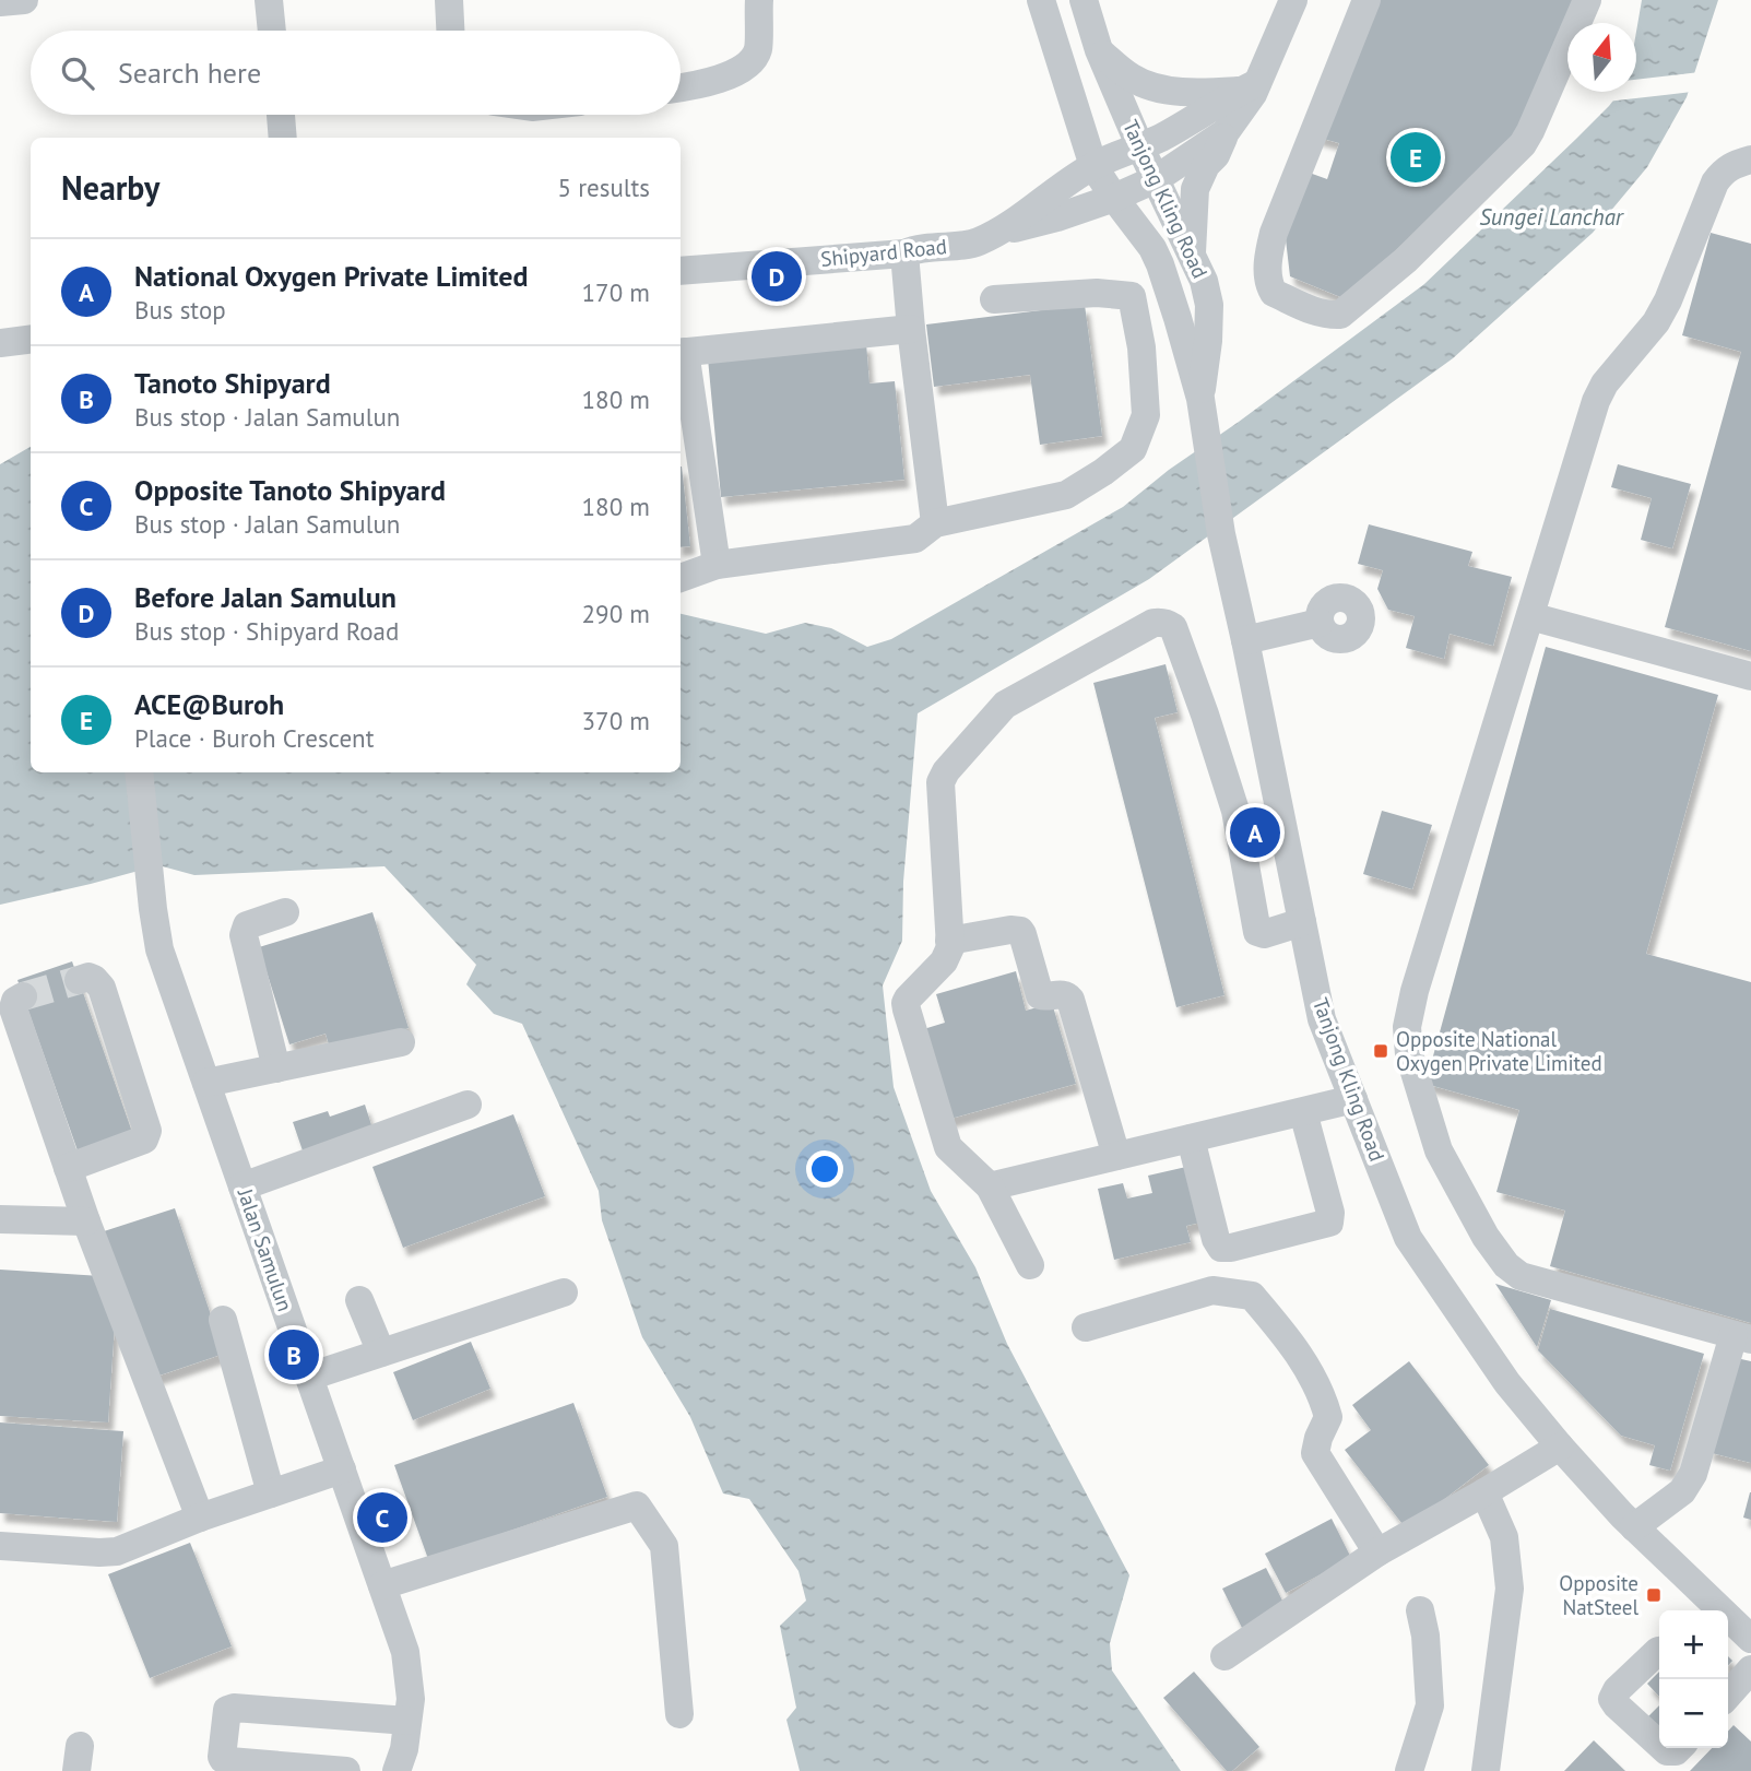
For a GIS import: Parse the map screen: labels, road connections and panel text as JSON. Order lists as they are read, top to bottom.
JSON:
{
  "streets": {
    "street": ["Tanjong Kling Road", "Shipyard Road", "Jalan Samulun"]
  },
  "crossings": [
    ["Tanjong Kling Road", "Shipyard Road"]
  ],
  "water": ["Sungei Lanchar"],
  "places": {
    "transit": ["Opposite National Oxygen Private Limited", "Opposite NatSteel"]
  },
  "north": "top",
  "page": {
    "search": "Search here",
    "pins": [
      "E",
      "D",
      "A",
      "B",
      "C"
    ],
    "heading": ["Nearby", "5 results"],
    "list": [
      {
        "mark": "A",
        "name": "National Oxygen Private Limited",
        "note": "Bus stop",
        "value": "170 m"
      },
      {
        "mark": "B",
        "name": "Tanoto Shipyard",
        "note": "Bus stop · Jalan Samulun",
        "value": "180 m"
      },
      {
        "mark": "C",
        "name": "Opposite Tanoto Shipyard",
        "note": "Bus stop · Jalan Samulun",
        "value": "180 m"
      },
      {
        "mark": "D",
        "name": "Before Jalan Samulun",
        "note": "Bus stop · Shipyard Road",
        "value": "290 m"
      },
      {
        "mark": "E",
        "name": "ACE@Buroh",
        "note": "Place · Buroh Crescent",
        "value": "370 m"
      }
    ],
    "map_buttons": ["+", "−"]
  }
}
